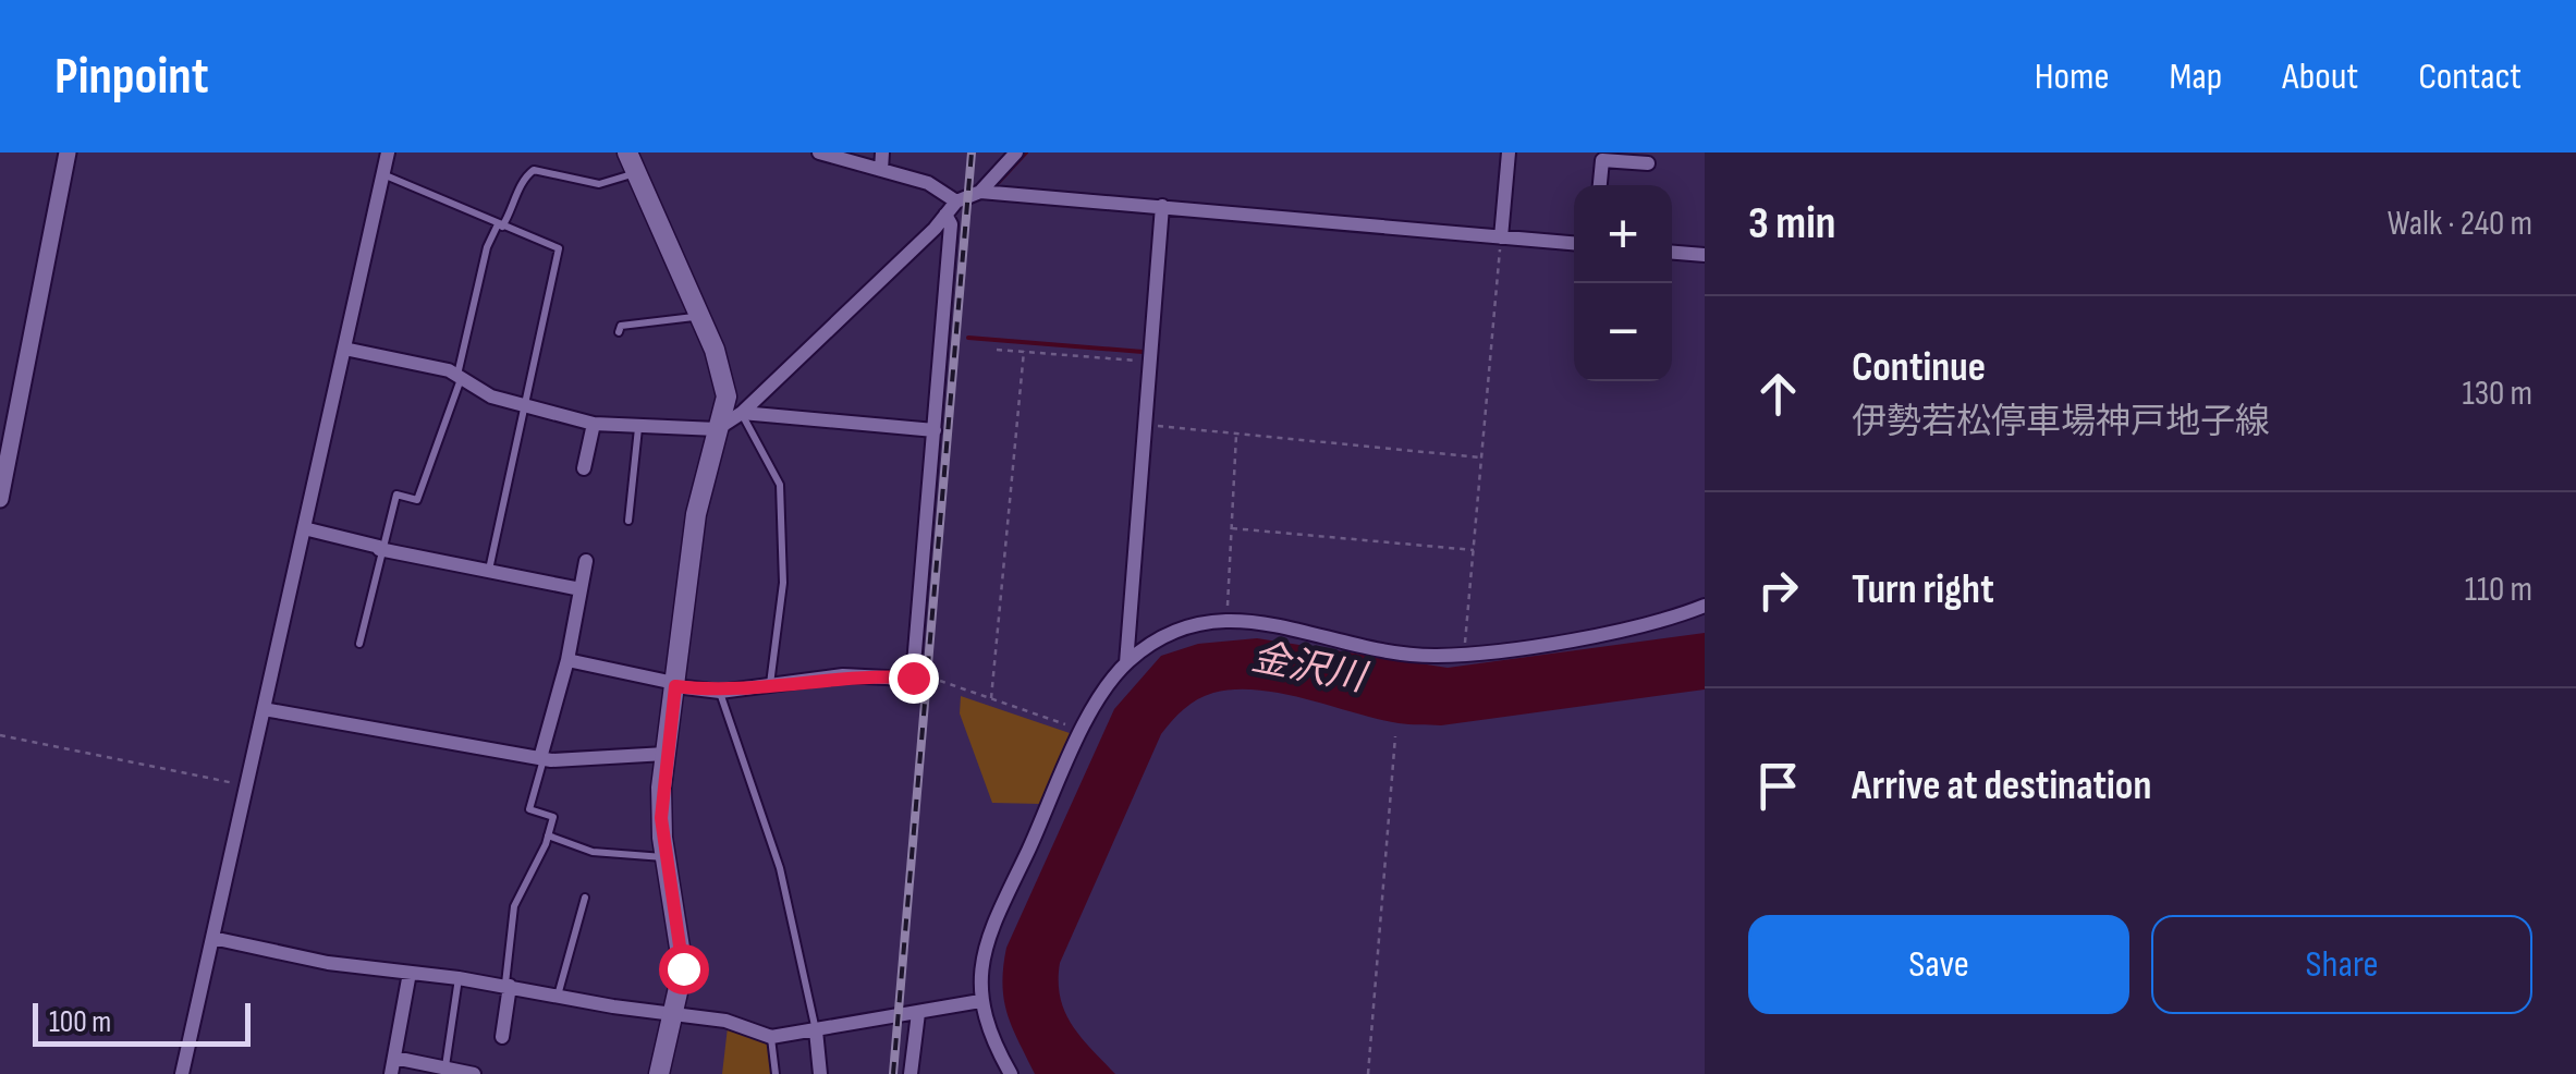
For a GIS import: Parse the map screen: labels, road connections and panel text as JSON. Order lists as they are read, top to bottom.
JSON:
{
  "water": ["金沢川"],
  "scale_bar": "100 m",
  "page": {
    "header": "Pinpoint",
    "nav": [
      "Home",
      "Map",
      "About",
      "Contact"
    ],
    "heading": ["3 min", "Walk · 240 m"],
    "map_buttons": ["+", "−"],
    "list": [
      ["Continue", "伊勢若松停車場神戸地子線", "130 m"],
      ["Turn right", "110 m"],
      "Arrive at destination"
    ],
    "buttons": ["Save", "Share"],
    "scale": "100 m"
  }
}
